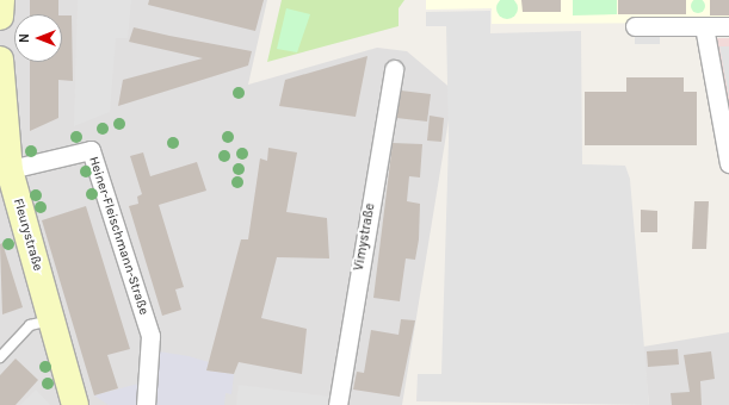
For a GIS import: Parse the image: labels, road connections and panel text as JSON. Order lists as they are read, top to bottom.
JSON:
{
  "streets": {
    "street": ["Fleurystraße", "Heiner-Fleischmann-Straße", "Vimystraße"]
  },
  "crossings": [
    ["Fleurystraße", "Heiner-Fleischmann-Straße"]
  ],
  "north": "left"
}
